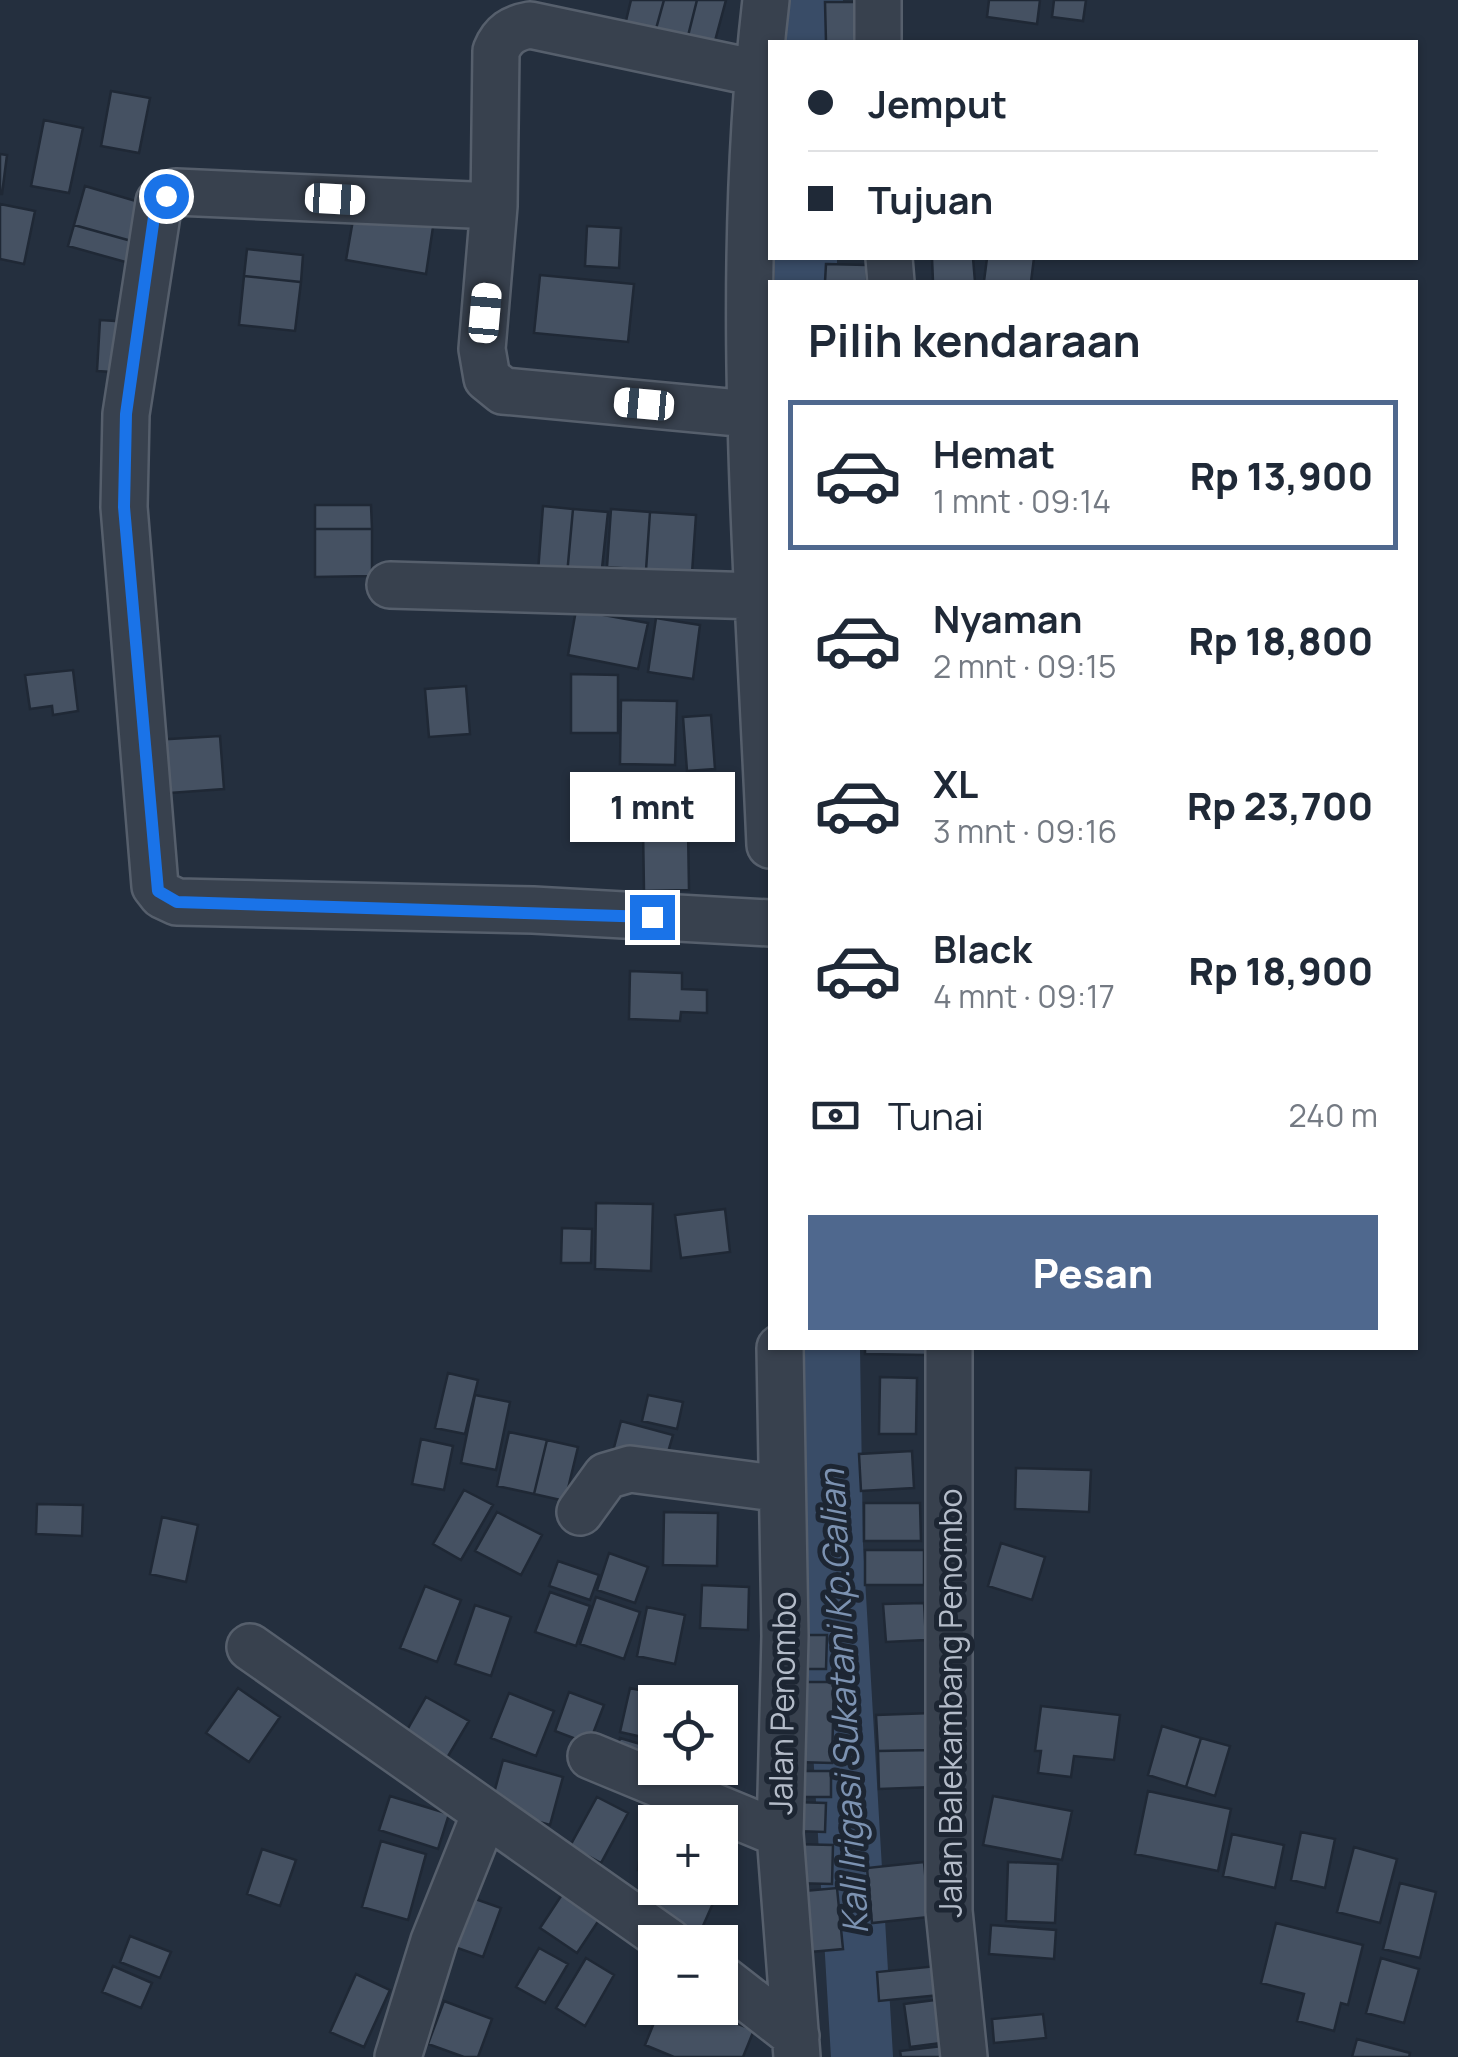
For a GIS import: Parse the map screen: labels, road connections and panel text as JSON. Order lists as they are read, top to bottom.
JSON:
{
  "streets": {
    "street": ["Jalan Penombo", "Jalan Balekambang Penombo"]
  },
  "water": ["Kali Irigasi Sukatani Kp.Galian"],
  "page": {
    "banner": ["Jemput", "Tujuan"],
    "heading": "Pilih kendaraan",
    "list": [
      {
        "name": "Hemat",
        "note": "1 mnt · 09:14",
        "value": "Rp 13,900"
      },
      {
        "name": "Nyaman",
        "note": "2 mnt · 09:15",
        "value": "Rp 18,800"
      },
      {
        "name": "XL",
        "note": "3 mnt · 09:16",
        "value": "Rp 23,700"
      },
      {
        "name": "Black",
        "note": "4 mnt · 09:17",
        "value": "Rp 18,900"
      }
    ],
    "bubble": "1 mnt",
    "pay": ["Tunai", "240 m"],
    "buttons": "Pesan",
    "map_buttons": ["+", "−"]
  }
}
